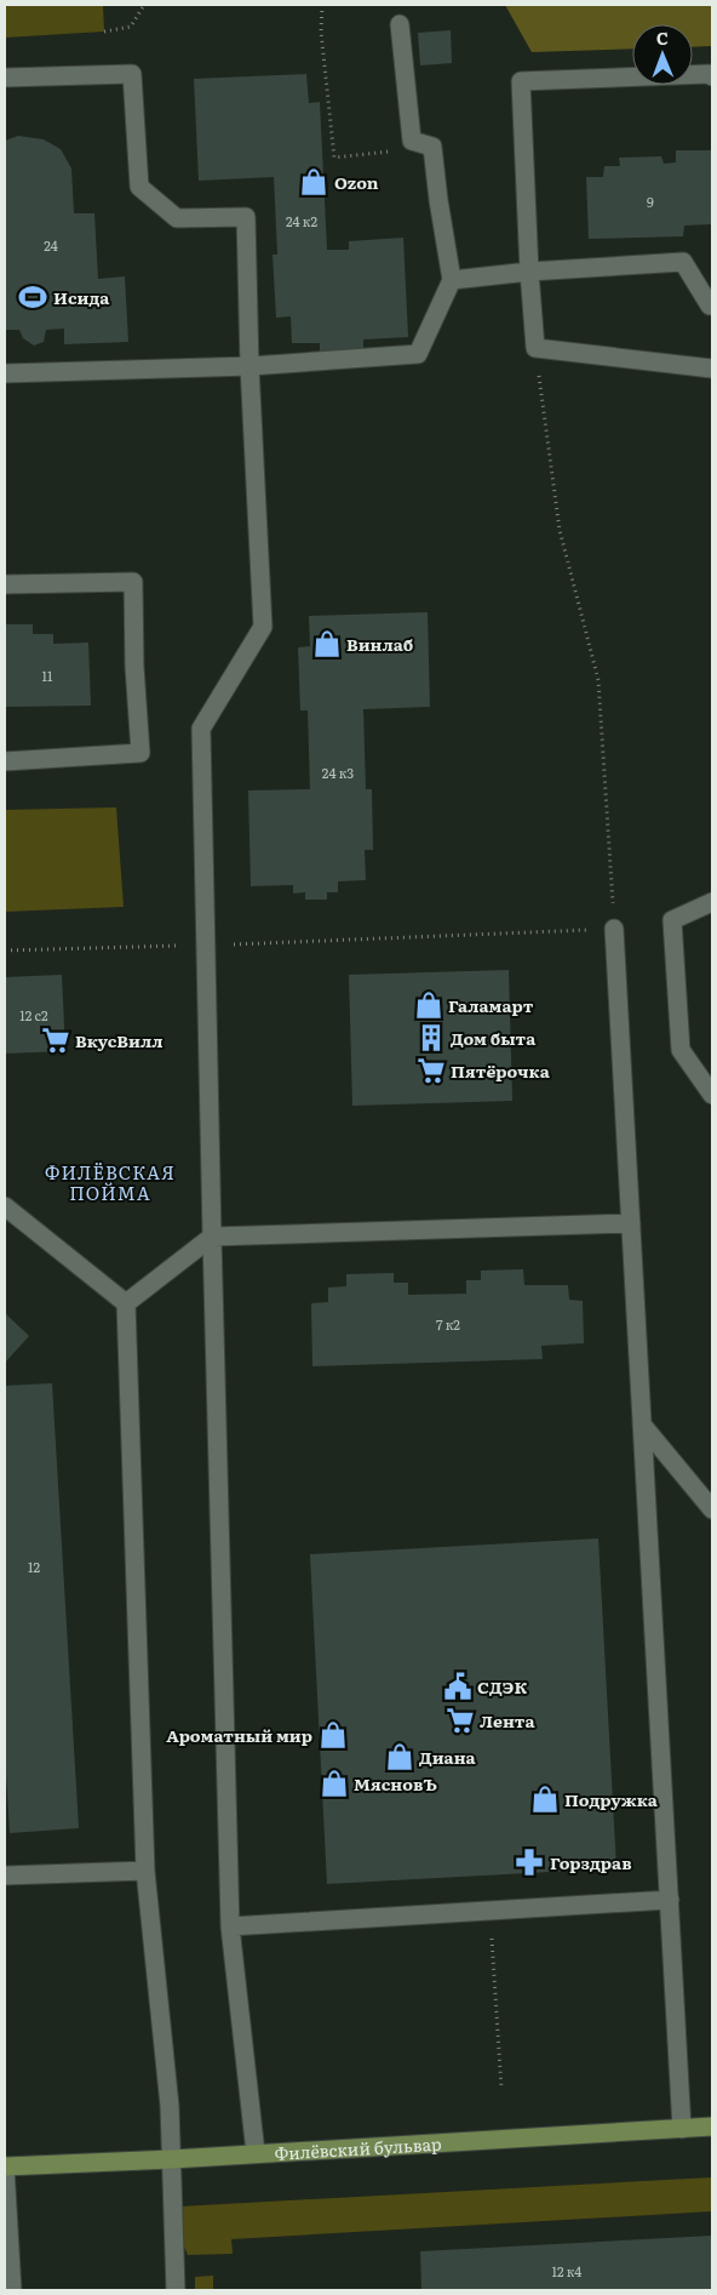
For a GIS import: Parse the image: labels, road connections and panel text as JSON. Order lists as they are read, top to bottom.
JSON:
{
  "streets": {
    "street": ["Филёвский бульвар"]
  },
  "districts": ["ФИЛЁВСКАЯ ПОЙМА"],
  "places": {
    "shop": [
      "Ozon",
      "Винлаб",
      "Галамарт",
      "Ароматный мир",
      "Диана",
      "МясновЪ",
      "Подружка"
    ],
    "sports": ["Исида"],
    "building": ["Дом быта"],
    "supermarket": ["ВкусВилл", "Пятёрочка", "Лента"],
    "public building": ["СДЭК"],
    "pharmacy": ["Горздрав"]
  },
  "house_numbers": [
    "9",
    "24 к2",
    "24",
    "11",
    "24 к3",
    "12 с2",
    "7 к2",
    "12",
    "12 к4"
  ],
  "north": "top"
}
